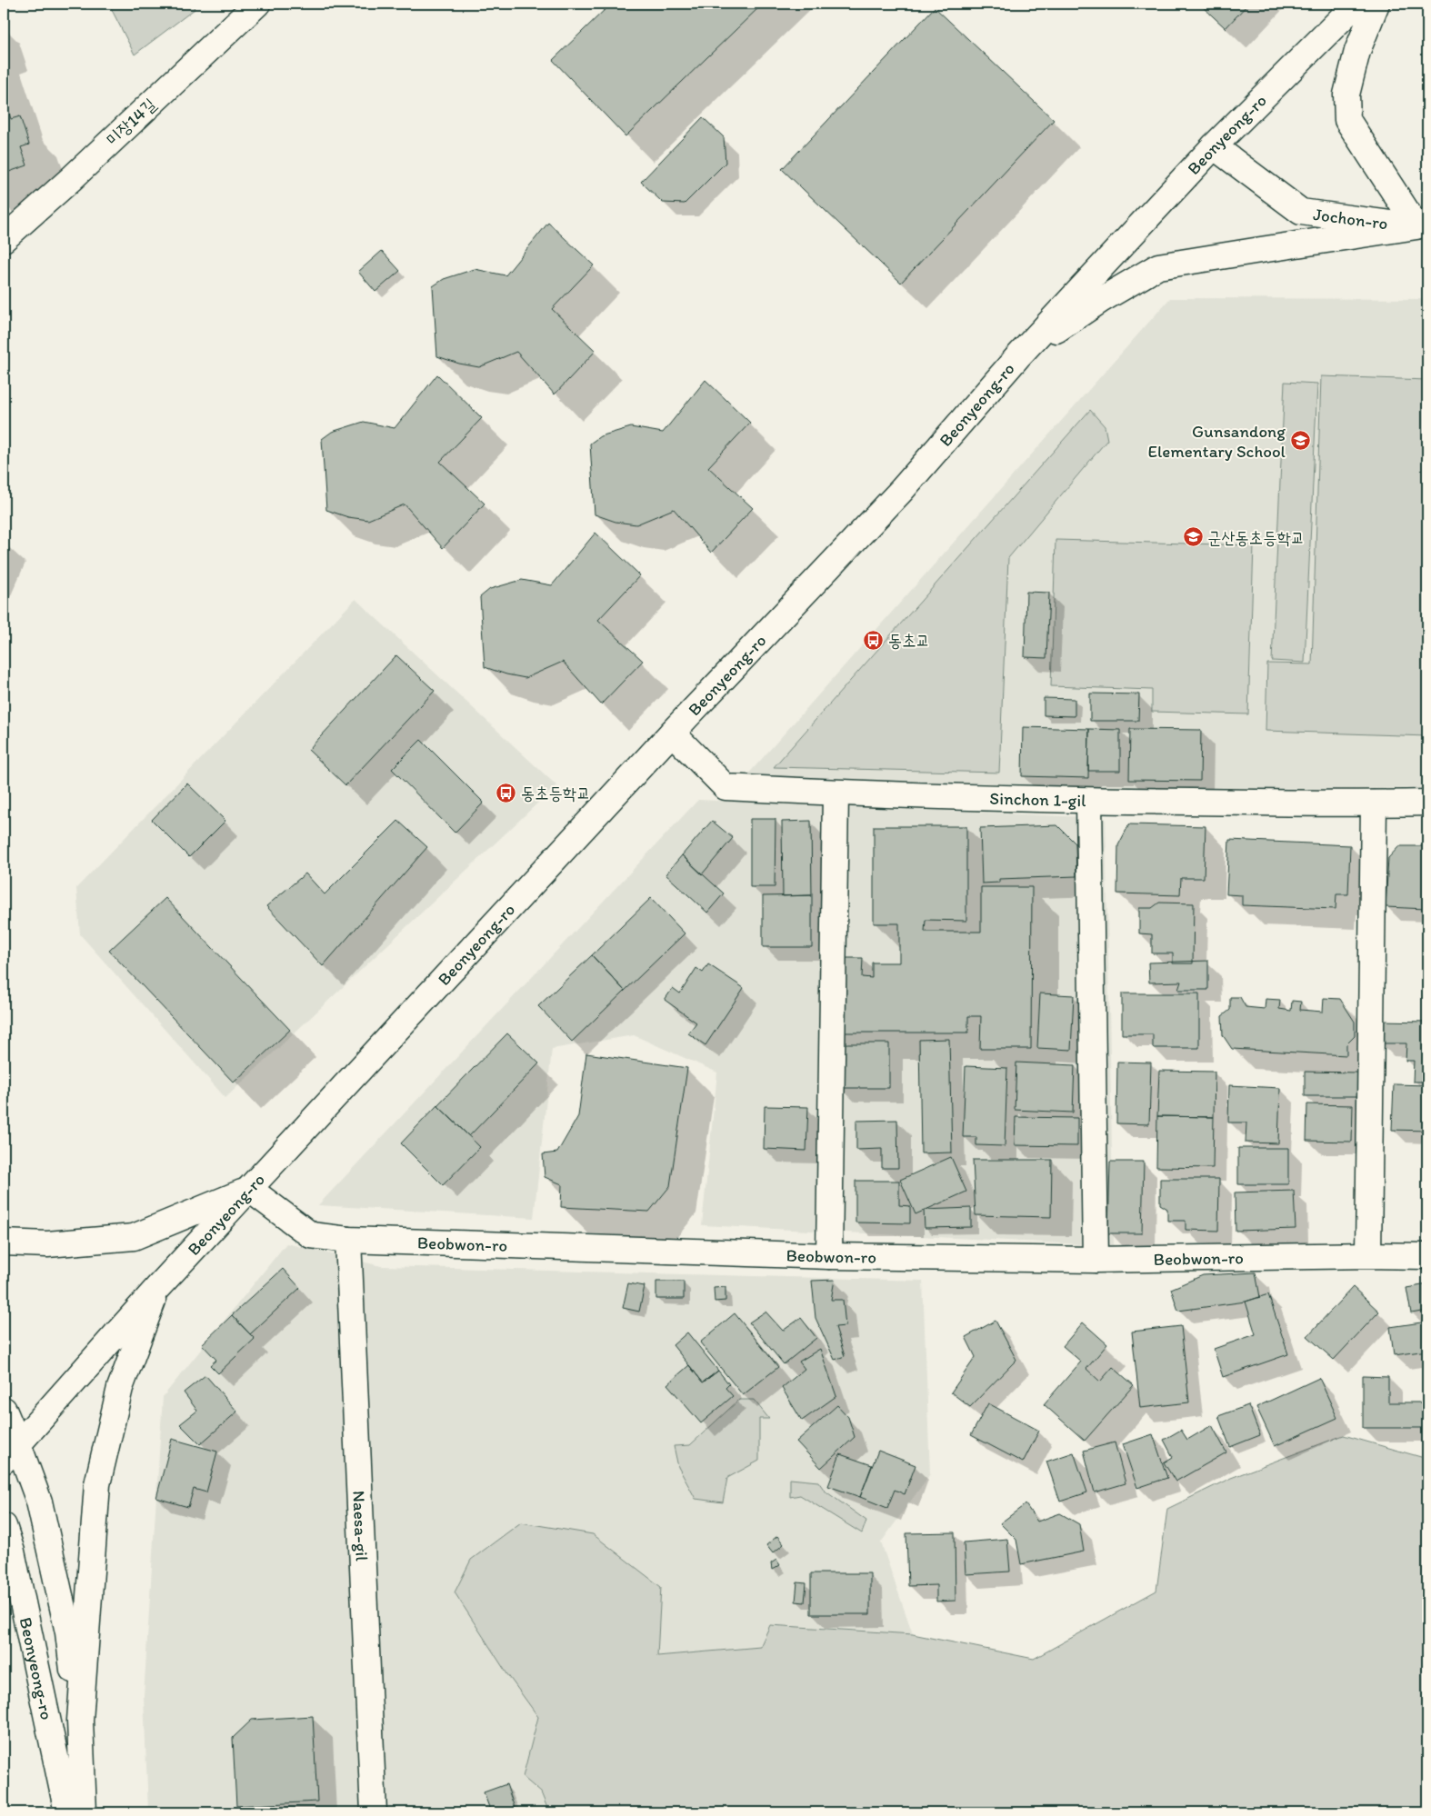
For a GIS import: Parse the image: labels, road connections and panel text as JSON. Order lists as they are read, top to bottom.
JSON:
{
  "streets": {
    "street": [
      "미장14길",
      "Beonyeong-ro",
      "Jochon-ro",
      "Sinchon 1-gil",
      "Beobwon-ro",
      "Naesa-gil"
    ]
  },
  "crossings": [
    ["Beonyeong-ro", "Jochon-ro"],
    ["Beonyeong-ro", "Sinchon 1-gil"],
    ["Beonyeong-ro", "Beobwon-ro"],
    ["Beobwon-ro", "Naesa-gil"]
  ],
  "places": {
    "school or university": ["Gunsandong Elementary School", "군산동초등학교"],
    "bus stop": ["동초교", "동초등학교"]
  }
}
